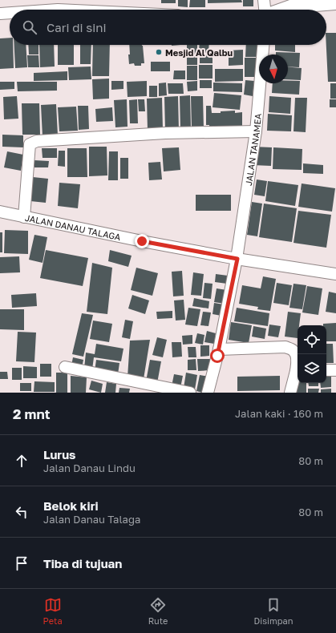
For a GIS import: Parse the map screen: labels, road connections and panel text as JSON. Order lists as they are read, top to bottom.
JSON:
{
  "streets": {
    "street": ["JALAN TANAMEA", "JALAN DANAU TALAGA"]
  },
  "crossings": [
    ["JALAN TANAMEA", "JALAN DANAU TALAGA"]
  ],
  "places": ["Mesjid Al Qalbu"],
  "north": "bottom",
  "page": {
    "search": "Cari di sini",
    "heading": ["2 mnt", "Jalan kaki · 160 m"],
    "list": [
      ["Lurus", "Jalan Danau Lindu", "80 m"],
      ["Belok kiri", "Jalan Danau Talaga", "80 m"],
      "Tiba di tujuan"
    ],
    "nav": ["Peta", "Rute", "Disimpan"]
  }
}
